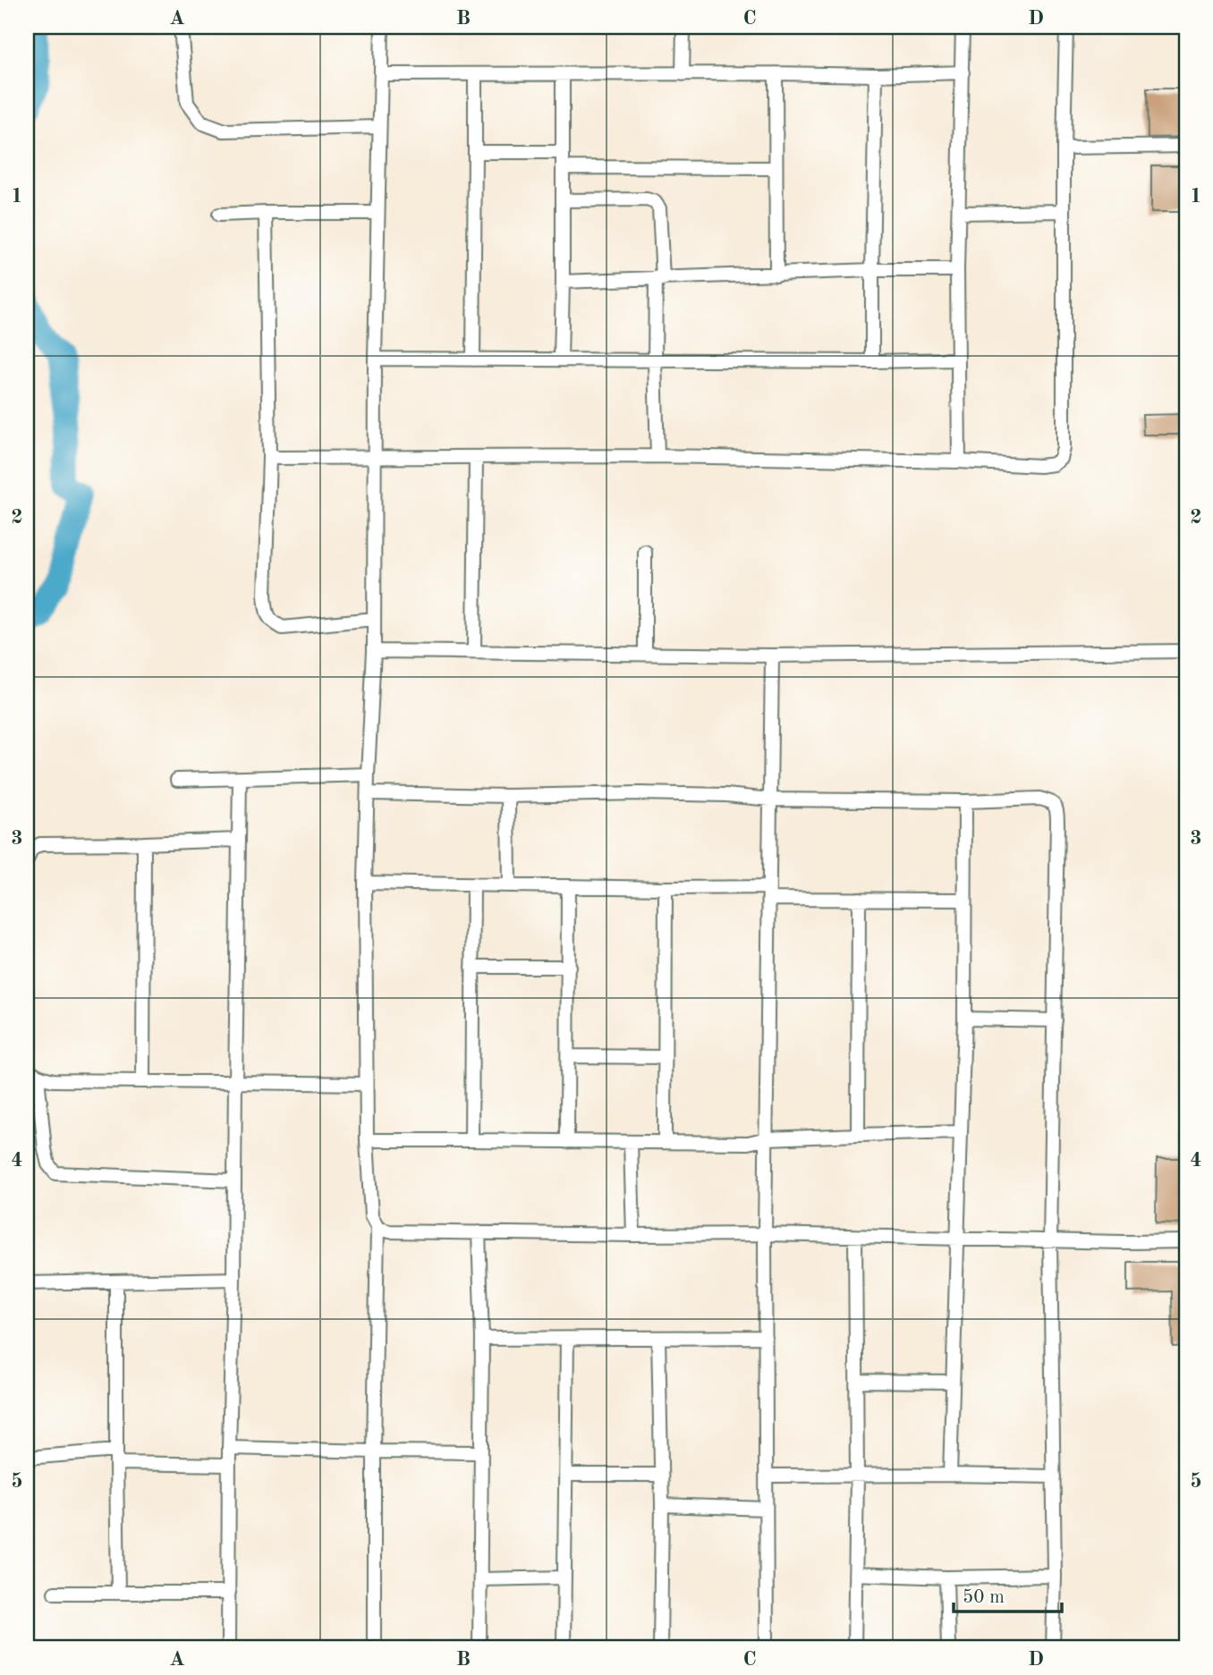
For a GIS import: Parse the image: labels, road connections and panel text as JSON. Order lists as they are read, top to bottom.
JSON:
{
  "scale_bar": "50 m",
  "grid": {
    "columns": [
      "A",
      "B",
      "C",
      "D"
    ],
    "rows": [
      "1",
      "2",
      "3",
      "4",
      "5"
    ]
  }
}
